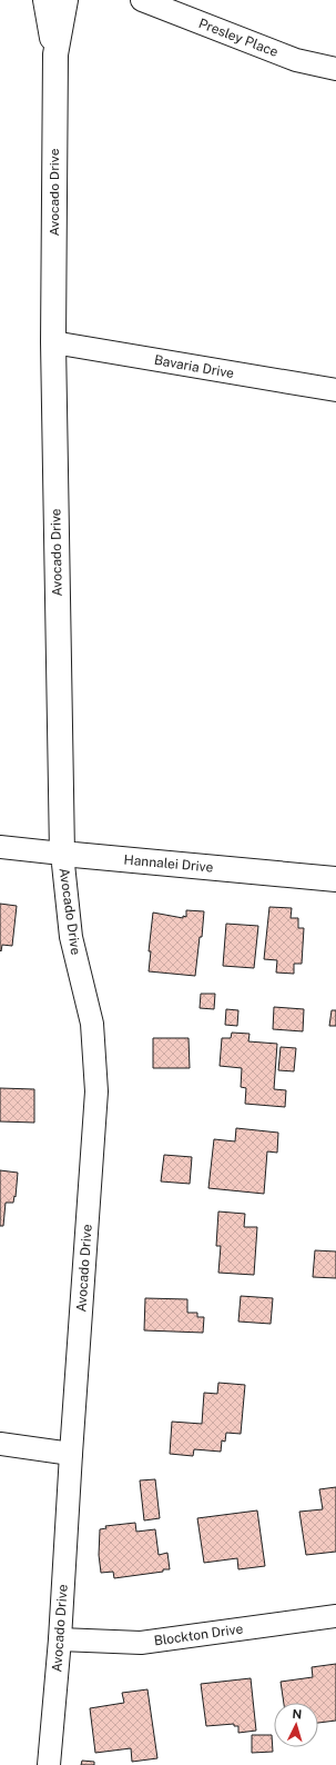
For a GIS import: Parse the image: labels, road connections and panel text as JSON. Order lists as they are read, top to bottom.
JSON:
{
  "streets": {
    "street": [
      "Presley Place",
      "Avocado Drive",
      "Bavaria Drive",
      "Hannalei Drive",
      "Blockton Drive"
    ]
  },
  "crossings": [
    ["Avocado Drive", "Bavaria Drive"],
    ["Avocado Drive", "Hannalei Drive"],
    ["Avocado Drive", "Blockton Drive"]
  ],
  "north": "top"
}
